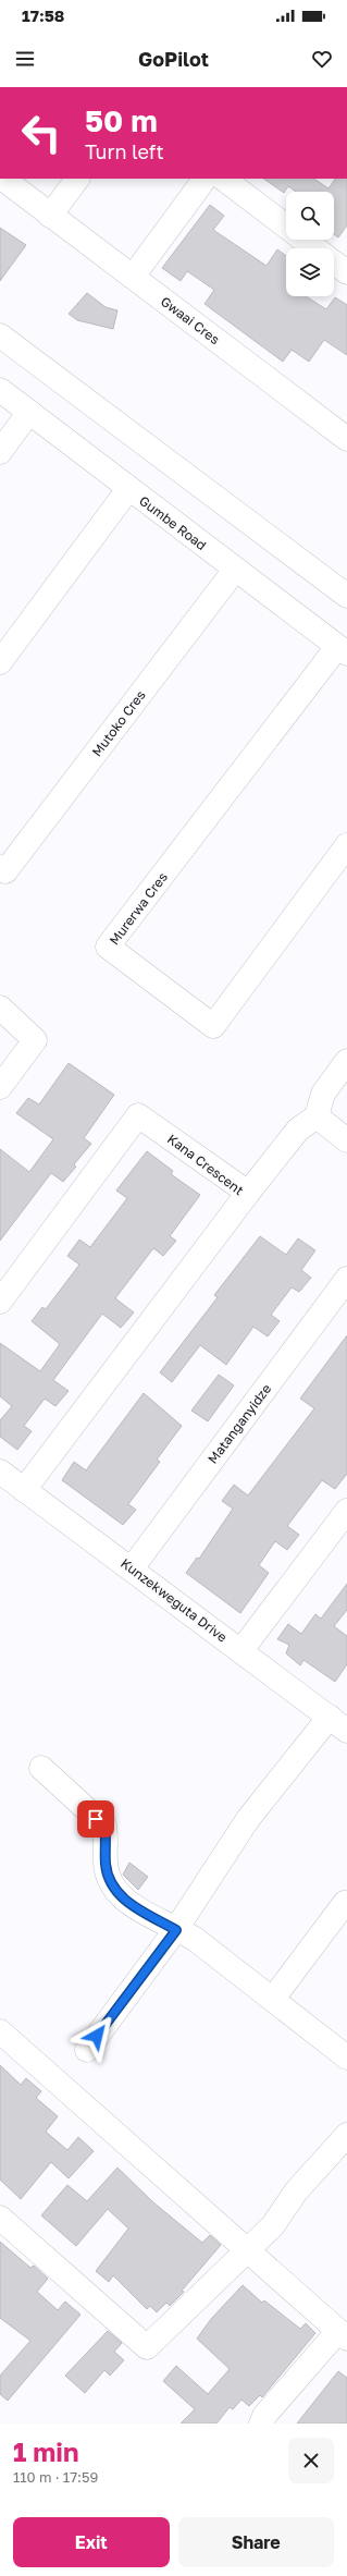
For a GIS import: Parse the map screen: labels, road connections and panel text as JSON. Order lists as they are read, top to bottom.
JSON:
{
  "streets": {
    "street": [
      "Gwaai Cres",
      "Gumbe Road",
      "Mutoko Cres",
      "Murerwa Cres",
      "Kana Crescent",
      "Matanganyidze",
      "Kunzekweguta Drive"
    ]
  },
  "crossings": [
    ["Gumbe Road", "Mutoko Cres"],
    ["Gumbe Road", "Murerwa Cres"],
    ["Kana Crescent", "Kunzekweguta Drive"],
    ["Matanganyidze", "Kunzekweguta Drive"]
  ],
  "page": {
    "status": "17:58",
    "header": "GoPilot",
    "turn": ["50 m", "Turn left"],
    "heading": ["1 min", "110 m · 17:59"],
    "buttons": ["Exit", "Share"]
  }
}
